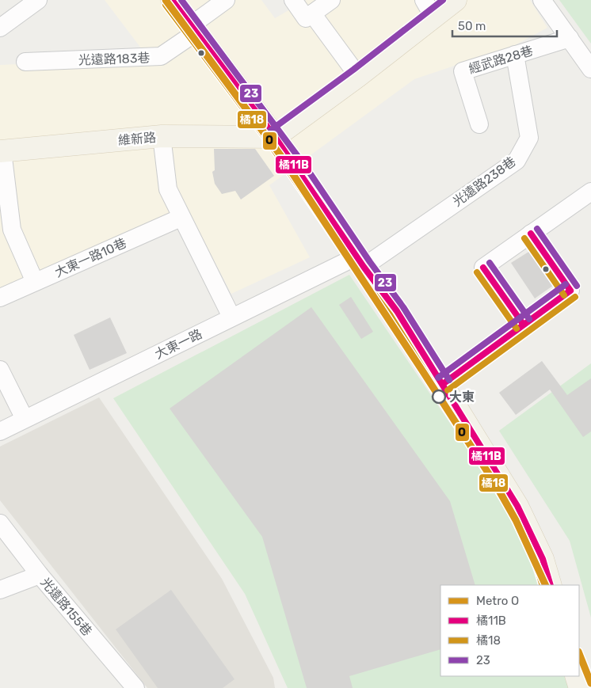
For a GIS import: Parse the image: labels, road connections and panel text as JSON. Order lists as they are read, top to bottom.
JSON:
{
  "streets": {
    "main road": ["維新路"],
    "street": [
      "光遠路183巷",
      "經武路28巷",
      "光遠路238巷",
      "大東一路10巷",
      "大東一路",
      "光遠路155巷"
    ]
  },
  "crossings": [
    ["經武路28巷", "光遠路238巷"],
    ["光遠路238巷", "大東一路"]
  ],
  "places": ["大東"],
  "lines": [
    "metro line O",
    "transit line 橘11B",
    "transit line 23",
    "transit line 橘18"
  ],
  "legend": [
    "Metro O",
    "橘11B",
    "橘18",
    "23"
  ],
  "scale_bar": "50 m"
}
